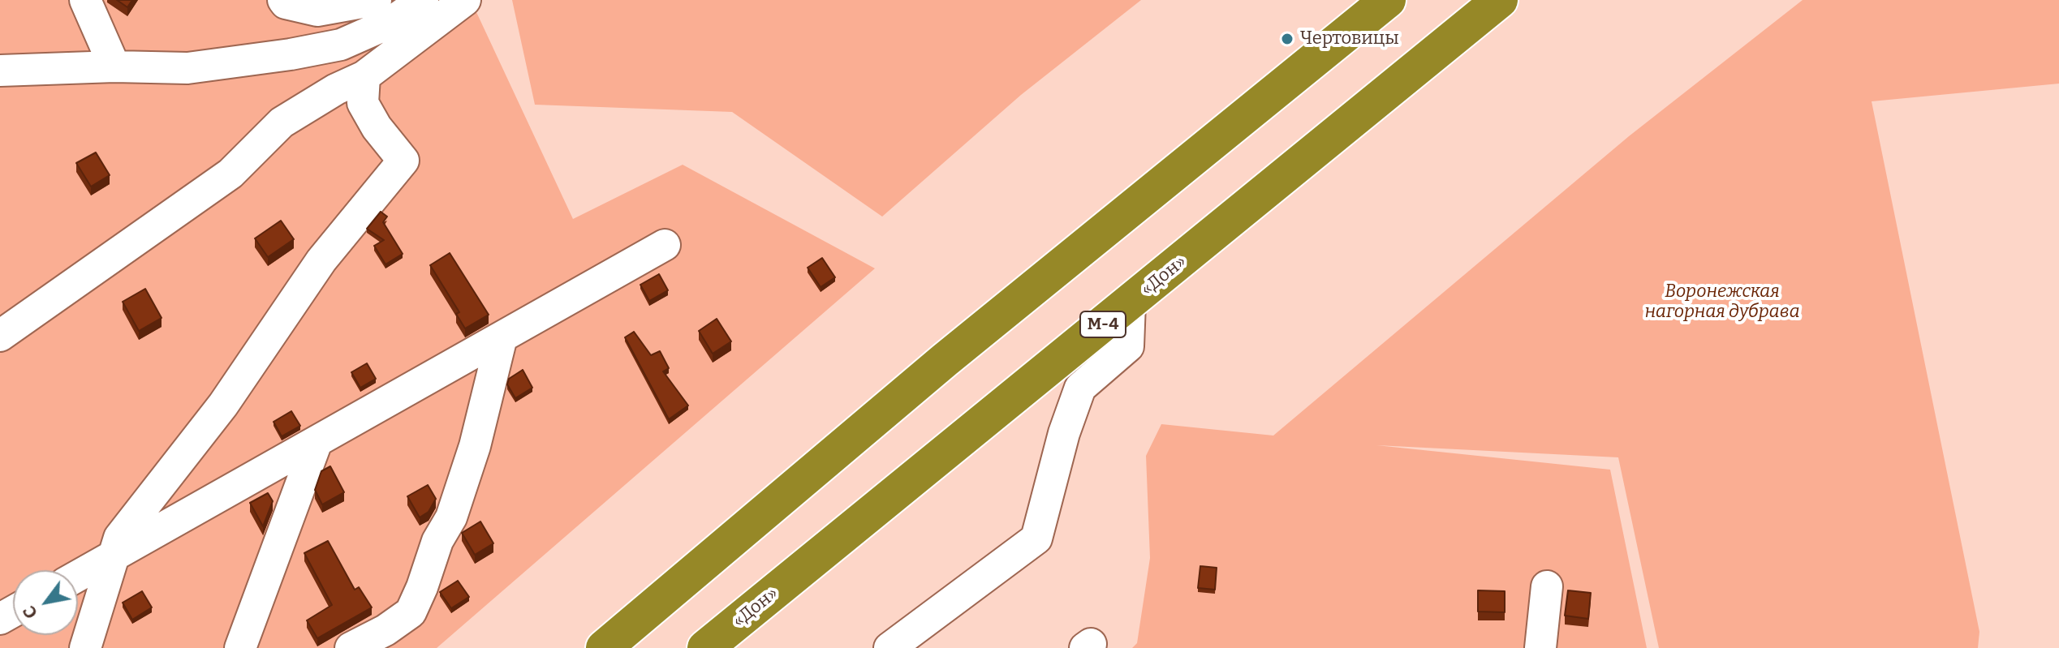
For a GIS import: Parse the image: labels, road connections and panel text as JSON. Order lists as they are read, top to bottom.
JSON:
{
  "streets": {
    "highway": ["«Дон»", "М-4"]
  },
  "parks": ["Воронежская нагорная дубрава"],
  "places": ["Чертовицы"],
  "north": "bottom left"
}
